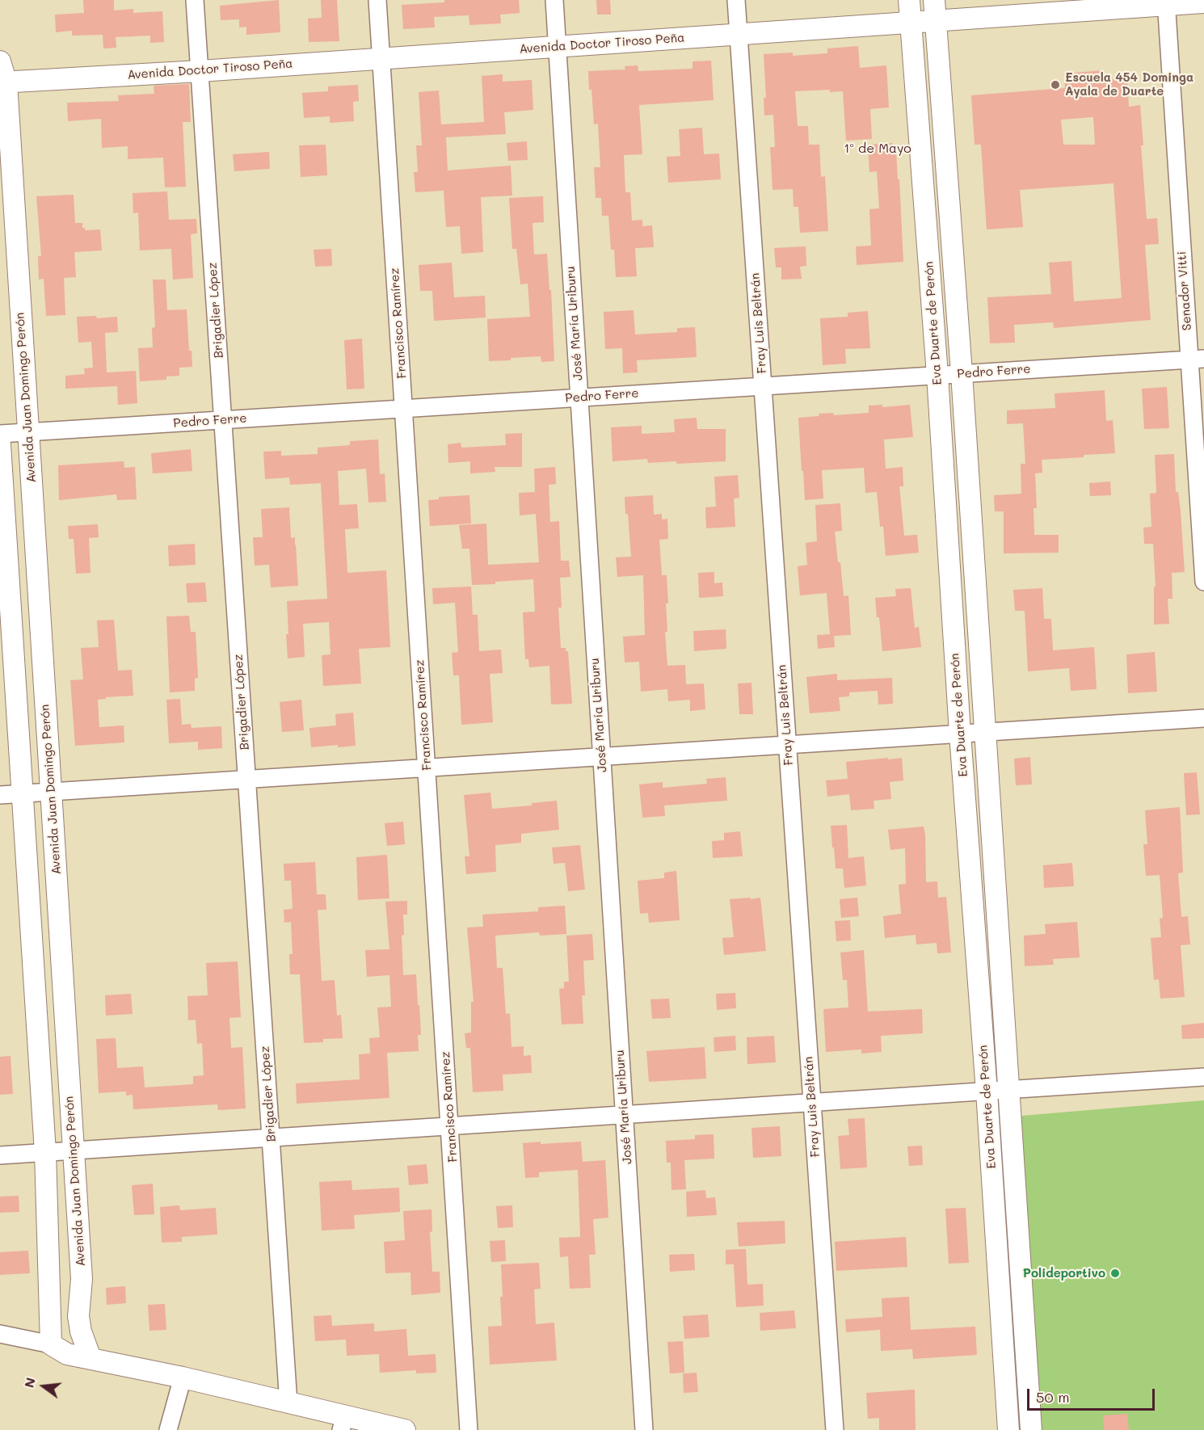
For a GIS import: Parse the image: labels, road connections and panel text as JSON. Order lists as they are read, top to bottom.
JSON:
{
  "streets": {
    "street": [
      "Avenida Doctor Tiroso Peña",
      "Senador Vitti",
      "Brigadier López",
      "Francisco Ramírez",
      "José María Uriburu",
      "Fray Luis Beltrán",
      "Eva Duarte de Perón",
      "Pedro Ferre",
      "Avenida Juan Domingo Perón"
    ]
  },
  "crossings": [
    ["Avenida Doctor Tiroso Peña", "Senador Vitti"],
    ["Avenida Doctor Tiroso Peña", "Brigadier López"],
    ["Avenida Doctor Tiroso Peña", "Francisco Ramírez"],
    ["Avenida Doctor Tiroso Peña", "José María Uriburu"],
    ["Avenida Doctor Tiroso Peña", "Fray Luis Beltrán"],
    ["Avenida Doctor Tiroso Peña", "Eva Duarte de Perón"],
    ["Avenida Doctor Tiroso Peña", "Avenida Juan Domingo Perón"],
    ["Senador Vitti", "Pedro Ferre"],
    ["Brigadier López", "Pedro Ferre"],
    ["Francisco Ramírez", "Pedro Ferre"],
    ["José María Uriburu", "Pedro Ferre"],
    ["Fray Luis Beltrán", "Pedro Ferre"],
    ["Eva Duarte de Perón", "Pedro Ferre"],
    ["Pedro Ferre", "Avenida Juan Domingo Perón"]
  ],
  "districts": ["1º de Mayo"],
  "places": ["Escuela 454 Dominga Ayala de Duarte", "Polideportivo"],
  "scale_bar": "50 m",
  "north": "left"
}
